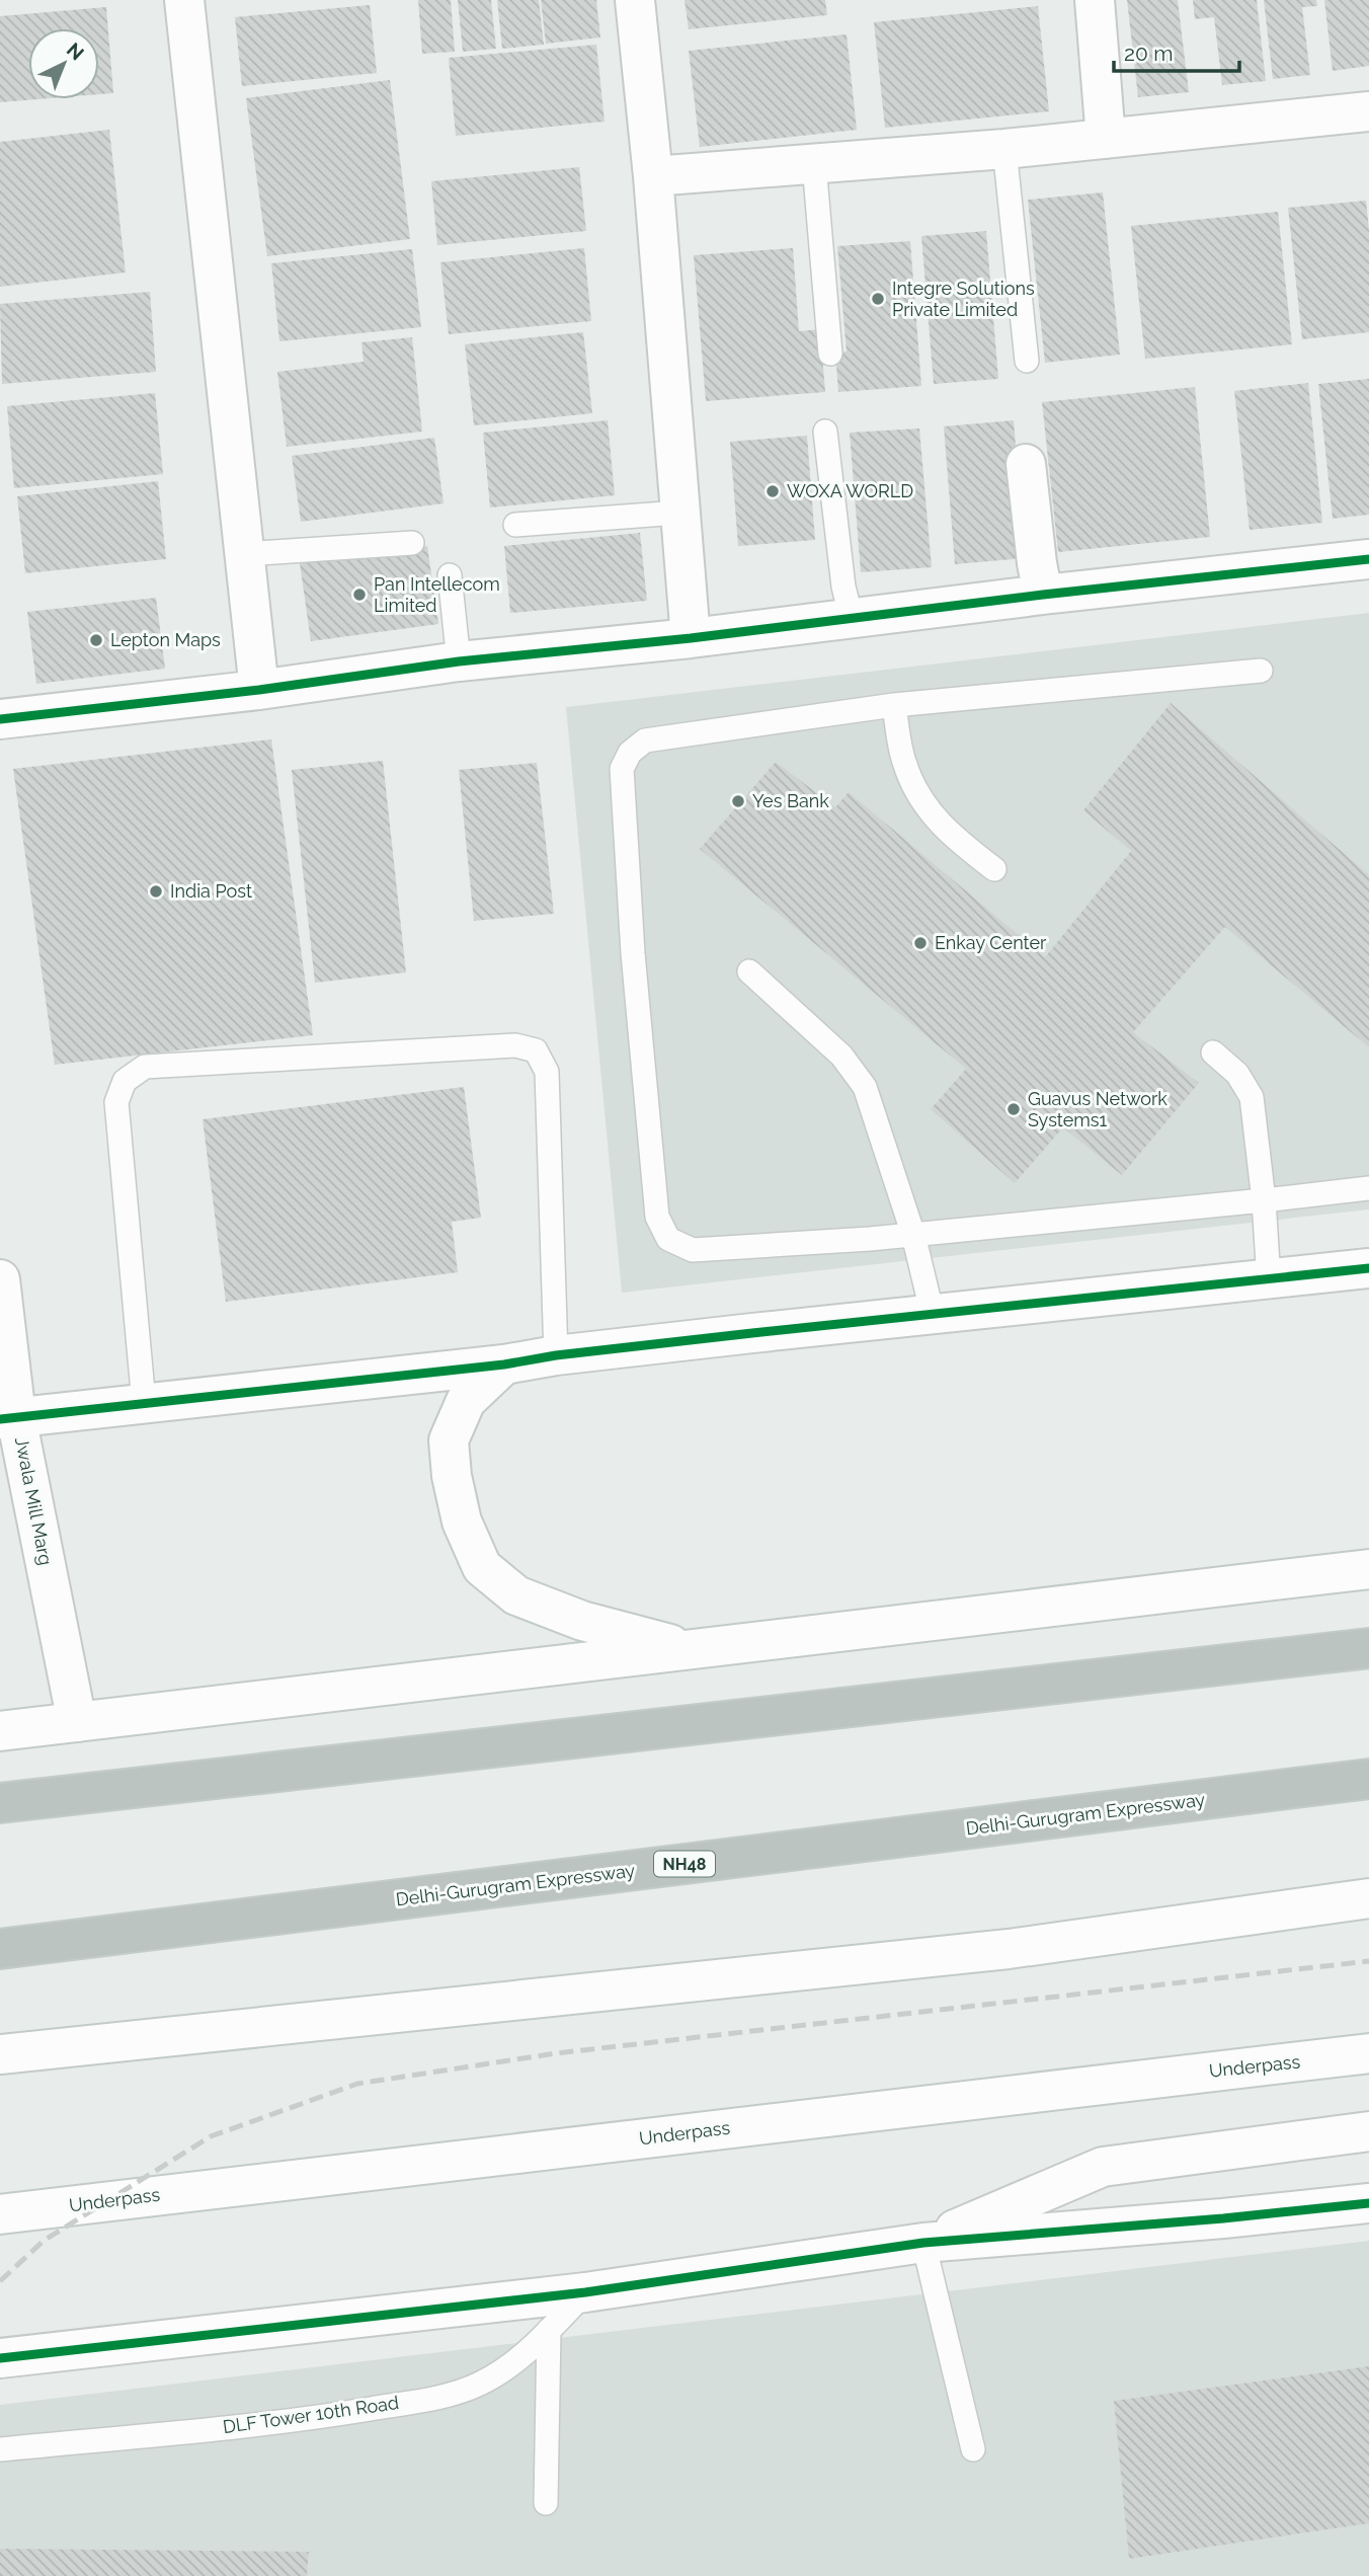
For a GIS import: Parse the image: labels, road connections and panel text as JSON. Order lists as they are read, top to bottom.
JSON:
{
  "streets": {
    "highway": ["Delhi-Gurugram Expressway", "NH48"],
    "street": ["Jwala Mill Marg", "Underpass"],
    "lane": ["DLF Tower 10th Road"]
  },
  "places": [
    "Integre Solutions Private Limited",
    "WOXA WORLD",
    "Pan Intellecom Limited",
    "Lepton Maps",
    "Yes Bank",
    "India Post",
    "Enkay Center",
    "Guavus Network Systems1"
  ],
  "scale_bar": "20 m",
  "north": "top right"
}
